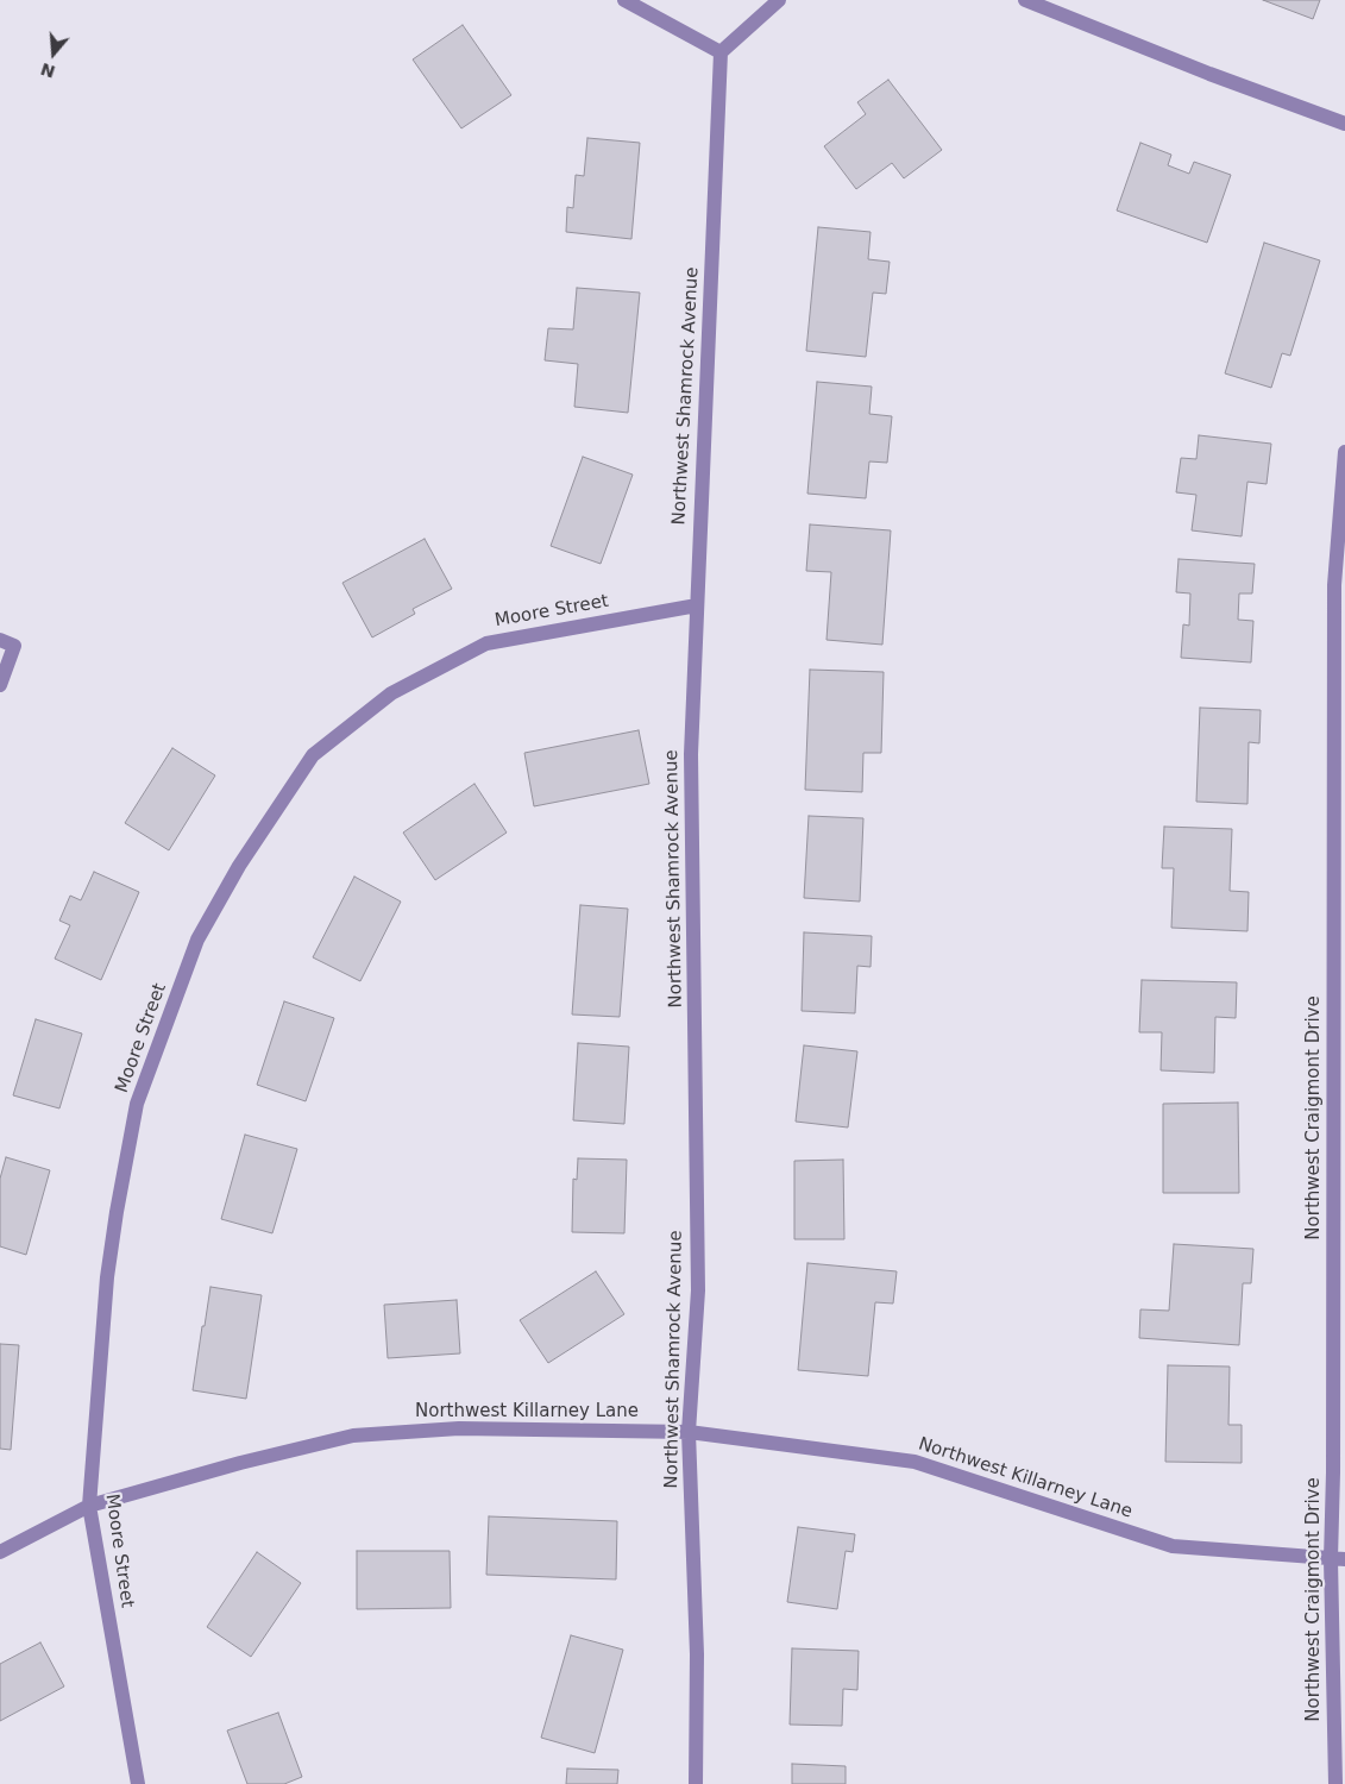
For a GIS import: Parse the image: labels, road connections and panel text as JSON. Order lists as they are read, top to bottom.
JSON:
{
  "streets": {
    "street": [
      "Northwest Shamrock Avenue",
      "Moore Street",
      "Northwest Craigmont Drive",
      "Northwest Killarney Lane"
    ]
  },
  "crossings": [
    ["Northwest Shamrock Avenue", "Moore Street"],
    ["Northwest Shamrock Avenue", "Northwest Killarney Lane"],
    ["Moore Street", "Northwest Killarney Lane"],
    ["Northwest Craigmont Drive", "Northwest Killarney Lane"]
  ],
  "north": "bottom"
}
